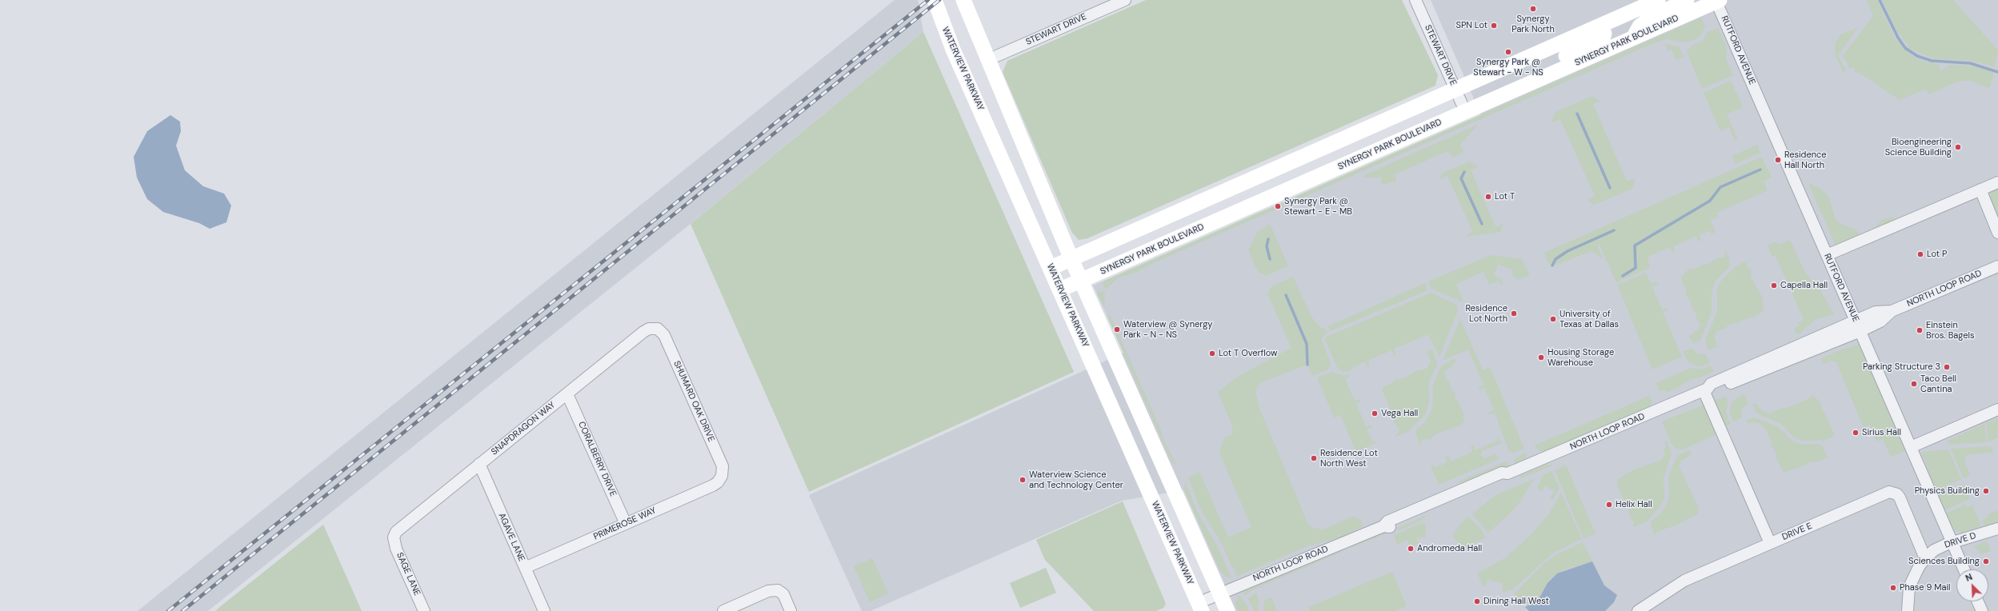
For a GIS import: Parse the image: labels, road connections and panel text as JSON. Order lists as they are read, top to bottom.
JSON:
{
  "streets": {
    "street": [
      "STEWART DRIVE",
      "SYNERGY PARK BOULEVARD",
      "RUTFORD AVENUE",
      "WATERVIEW PARKWAY",
      "NORTH LOOP ROAD",
      "SHUMARD OAK DRIVE",
      "SNAPDRAGON WAY",
      "CORALBERRY DRIVE",
      "PRIMEROSE WAY",
      "DRIVE E",
      "AGAVE LANE",
      "DRIVE D",
      "SAGE LANE"
    ]
  },
  "crossings": [
    ["STEWART DRIVE", "SYNERGY PARK BOULEVARD"],
    ["SYNERGY PARK BOULEVARD", "RUTFORD AVENUE"],
    ["SYNERGY PARK BOULEVARD", "WATERVIEW PARKWAY"],
    ["RUTFORD AVENUE", "NORTH LOOP ROAD"],
    ["RUTFORD AVENUE", "DRIVE D"],
    ["WATERVIEW PARKWAY", "NORTH LOOP ROAD"],
    ["SHUMARD OAK DRIVE", "SNAPDRAGON WAY"],
    ["SHUMARD OAK DRIVE", "PRIMEROSE WAY"],
    ["SNAPDRAGON WAY", "CORALBERRY DRIVE"],
    ["SNAPDRAGON WAY", "AGAVE LANE"],
    ["SNAPDRAGON WAY", "SAGE LANE"],
    ["CORALBERRY DRIVE", "PRIMEROSE WAY"],
    ["PRIMEROSE WAY", "AGAVE LANE"],
    ["DRIVE E", "DRIVE D"]
  ],
  "places": [
    "Synergy Park North",
    "SPN Lot",
    "Synergy Park @ Stewart - W - NS",
    "Bioengineering Science Building",
    "Residence Hall North",
    "Lot T",
    "Synergy Park @ Stewart - E - MB",
    "Lot P",
    "Capella Hall",
    "Residence Lot North",
    "University of Texas at Dallas",
    "Waterview @ Synergy Park - N - NS",
    "Einstein Bros. Bagels",
    "Lot T Overflow",
    "Housing Storage Warehouse",
    "Parking Structure 3",
    "Taco Bell Cantina",
    "Vega Hall",
    "Sirius Hall",
    "Residence Lot North West",
    "Waterview Science and Technology Center",
    "Physics Building",
    "Helix Hall",
    "Andromeda Hall",
    "Sciences Building",
    "Phase 9 Mail",
    "Dining Hall West"
  ],
  "north": "top left"
}
